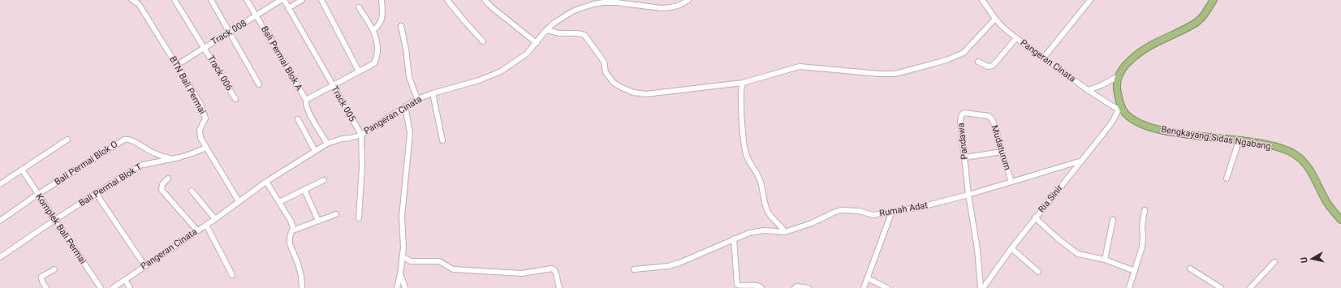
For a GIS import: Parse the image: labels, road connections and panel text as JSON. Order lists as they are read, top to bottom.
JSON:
{
  "streets": {
    "highway": ["Bengkayang Sidas Ngabang"],
    "street": [
      "Track 008",
      "Bali Permai Blok A",
      "Pangeran Cinata",
      "Track 006",
      "BTN Bali Permai",
      "Track 005",
      "Pandawa",
      "Mudaturum",
      "Bali Permai Blok O",
      "Bali Permai Blok T",
      "Ria Sinir",
      "Rumah Adat",
      "Komplek Bali Permai"
    ]
  },
  "crossings": [
    ["Track 008", "Bali Permai Blok A"],
    ["Track 008", "Track 006"],
    ["Track 008", "BTN Bali Permai"],
    ["Bali Permai Blok A", "Track 005"],
    ["Pangeran Cinata", "BTN Bali Permai"],
    ["Pangeran Cinata", "Track 005"],
    ["Pangeran Cinata", "Bengkayang Sidas Ngabang"],
    ["Pangeran Cinata", "Ria Sinir"],
    ["BTN Bali Permai", "Bali Permai Blok T"],
    ["Bengkayang Sidas Ngabang", "Ria Sinir"],
    ["Pandawa", "Mudaturum"],
    ["Pandawa", "Ria Sinir"],
    ["Pandawa", "Rumah Adat"],
    ["Mudaturum", "Rumah Adat"],
    ["Bali Permai Blok O", "Bali Permai Blok T"],
    ["Bali Permai Blok O", "Komplek Bali Permai"],
    ["Bali Permai Blok T", "Komplek Bali Permai"],
    ["Ria Sinir", "Rumah Adat"]
  ],
  "north": "left"
}
